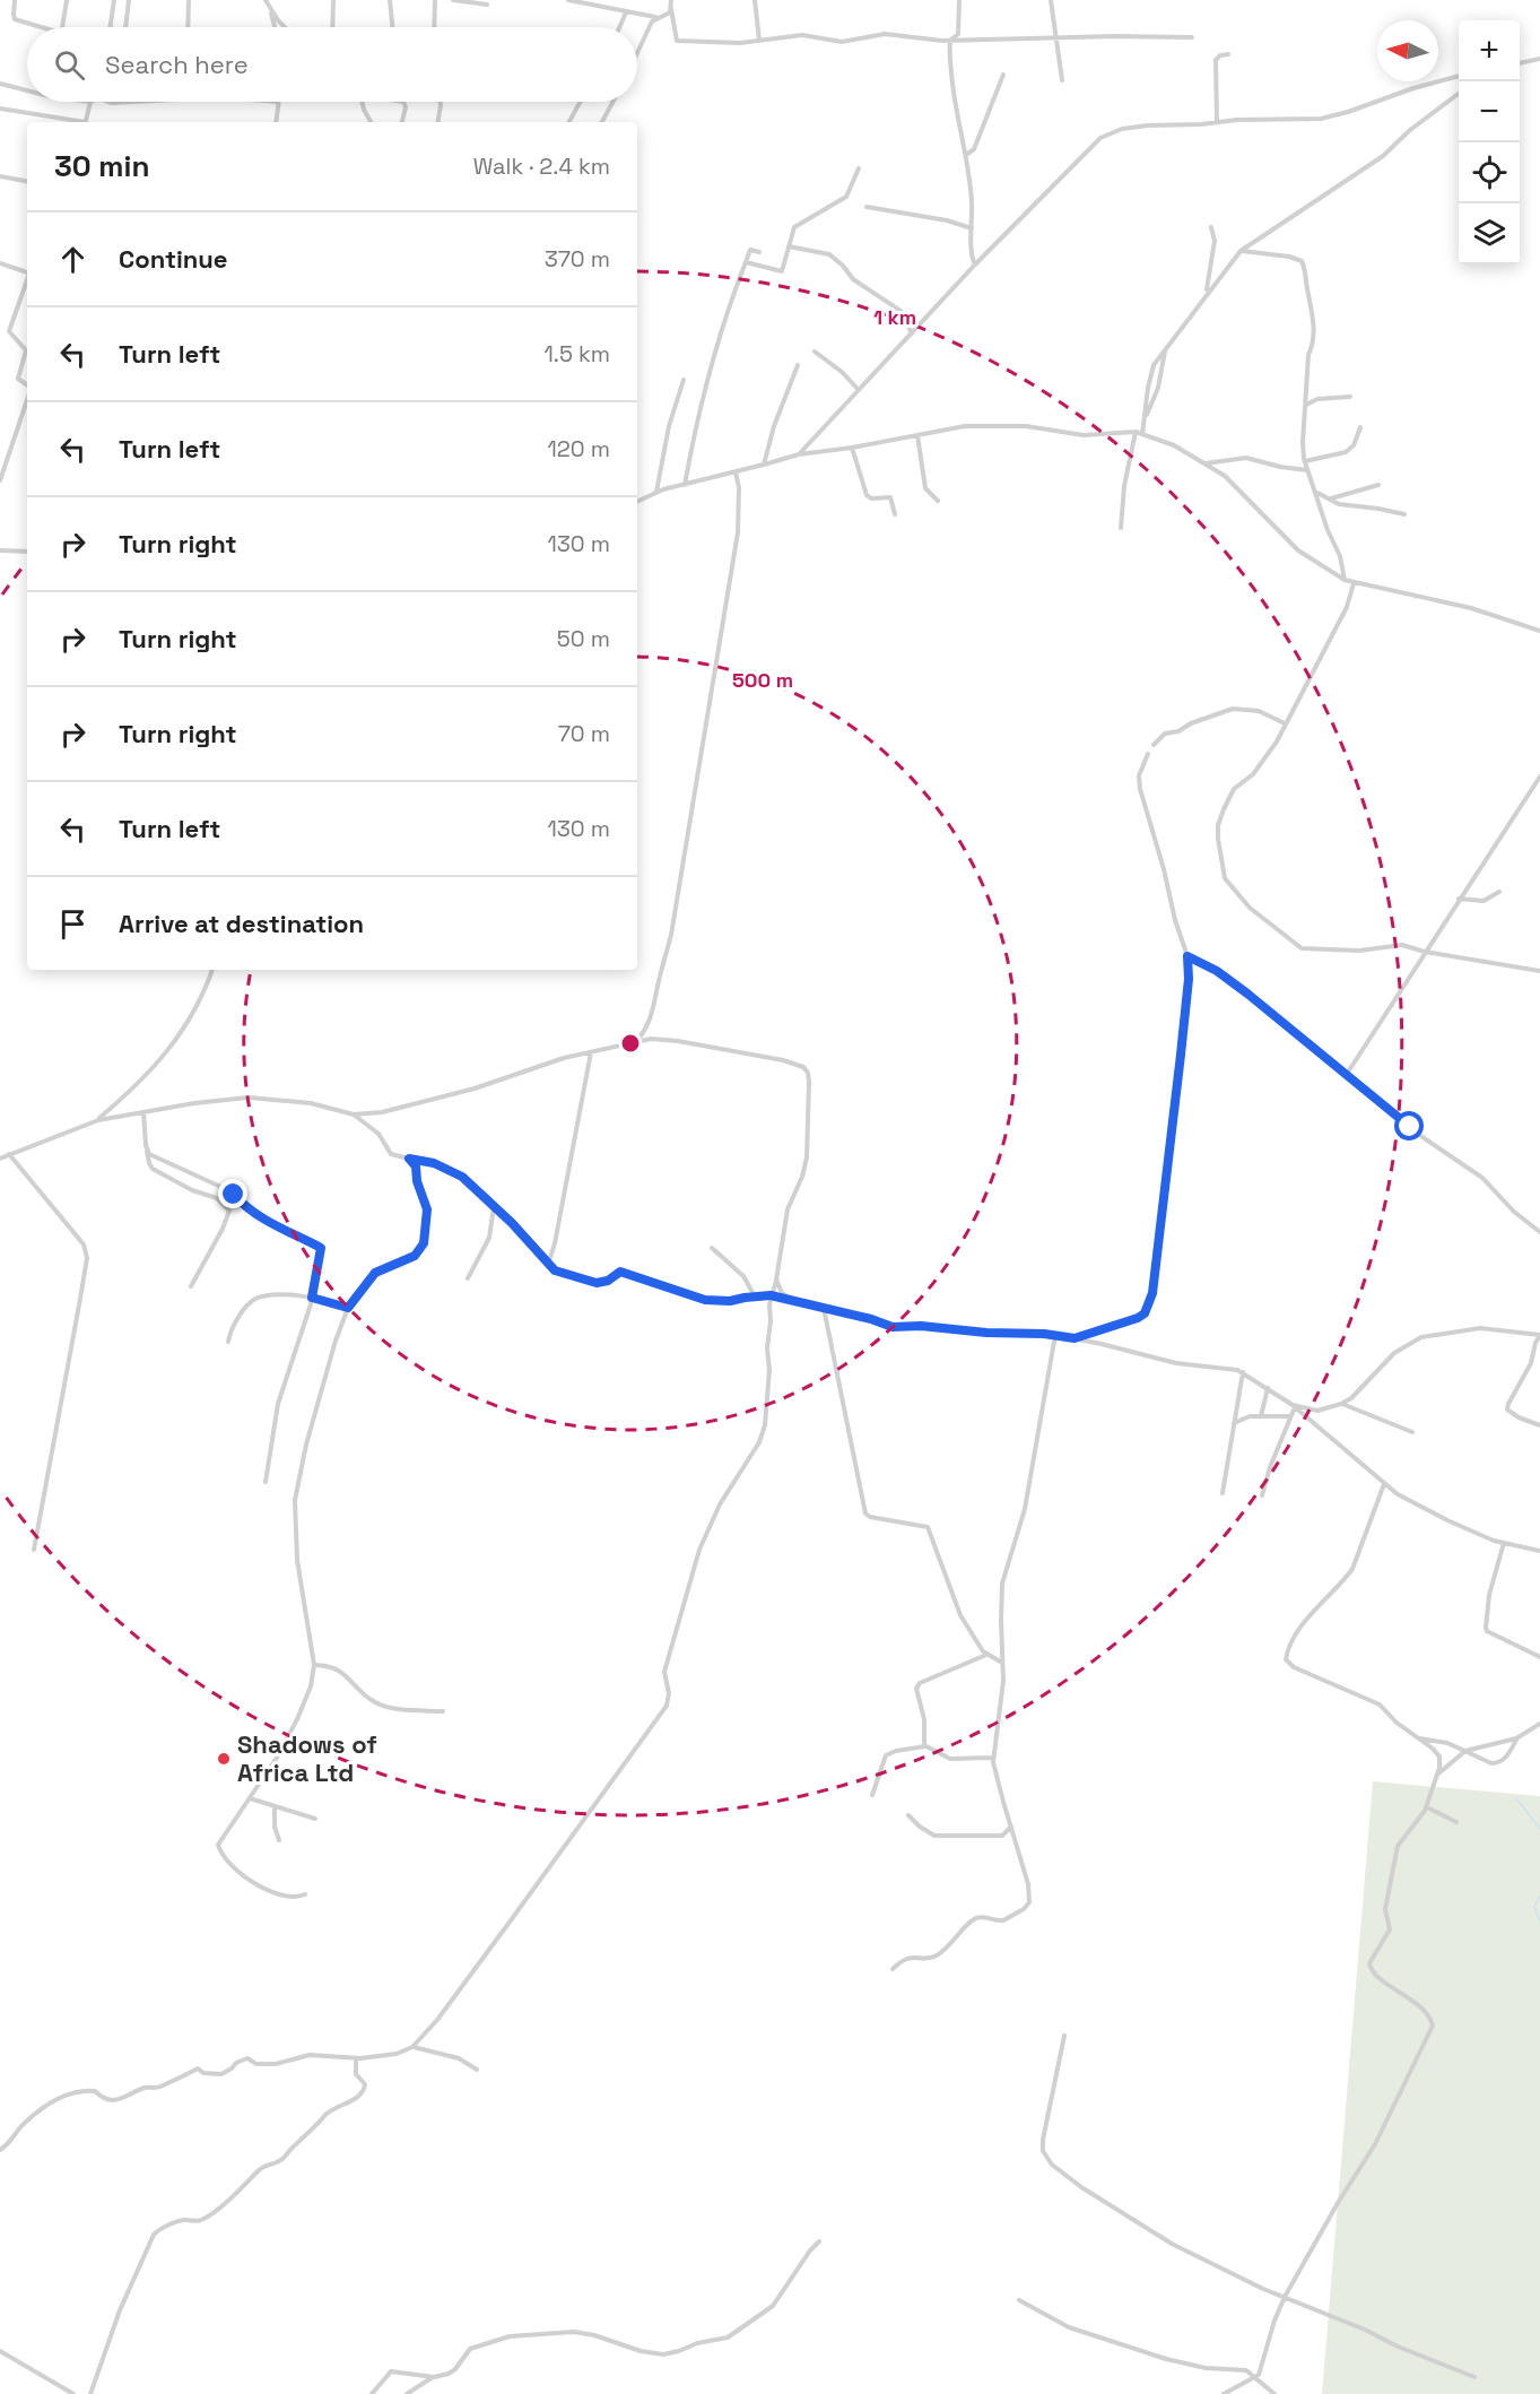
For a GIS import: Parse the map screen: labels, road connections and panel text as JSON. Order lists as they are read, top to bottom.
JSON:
{
  "places": ["Shadows of Africa Ltd"],
  "north": "left",
  "page": {
    "map_buttons": ["+", "−"],
    "search": "Search here",
    "heading": ["30 min", "Walk · 2.4 km"],
    "list": [
      ["Continue", "370 m"],
      ["Turn left", "1.5 km"],
      ["Turn left", "120 m"],
      ["Turn right", "130 m"],
      ["Turn right", "50 m"],
      ["Turn right", "70 m"],
      ["Turn left", "130 m"],
      "Arrive at destination"
    ]
  },
  "rings": ["1 km", "500 m"]
}
